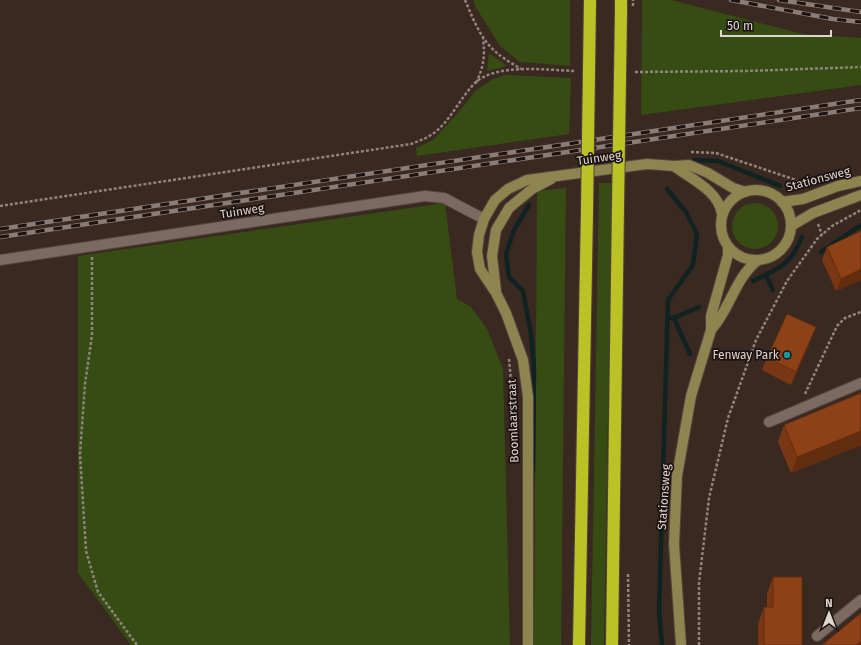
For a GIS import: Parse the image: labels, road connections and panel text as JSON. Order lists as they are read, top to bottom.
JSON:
{
  "streets": {
    "street": ["Tuinweg", "Stationsweg", "Boomlaarstraat"]
  },
  "crossings": [
    ["Tuinweg", "Stationsweg"],
    ["Tuinweg", "Boomlaarstraat"]
  ],
  "places": ["Fenway Park"],
  "scale_bar": "50 m",
  "north": "top"
}
